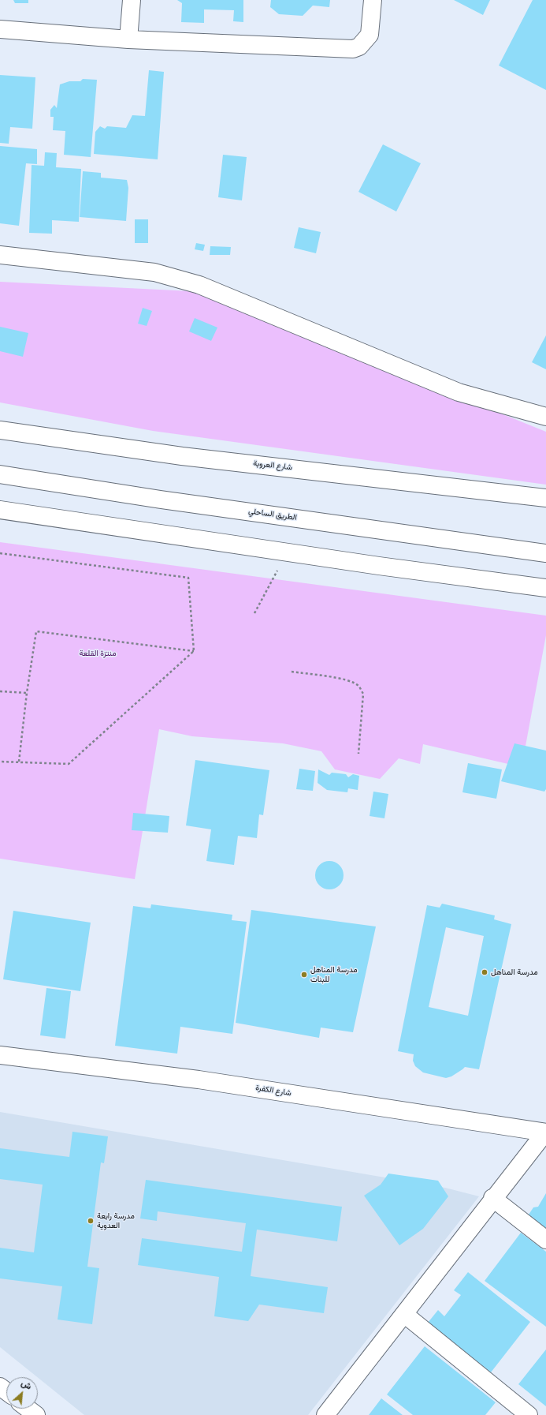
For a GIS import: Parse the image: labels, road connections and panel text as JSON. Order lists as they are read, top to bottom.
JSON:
{
  "streets": {
    "main road": ["شارع العروبة", "الطريق الساحلي", "شارع الكفرة"]
  },
  "parks": ["منتزة القلعة"],
  "places": ["مدرسة المناهل", "مدرسة المناهل للبنات", "مدرسة رابعة العدوية"],
  "north": "top right"
}
